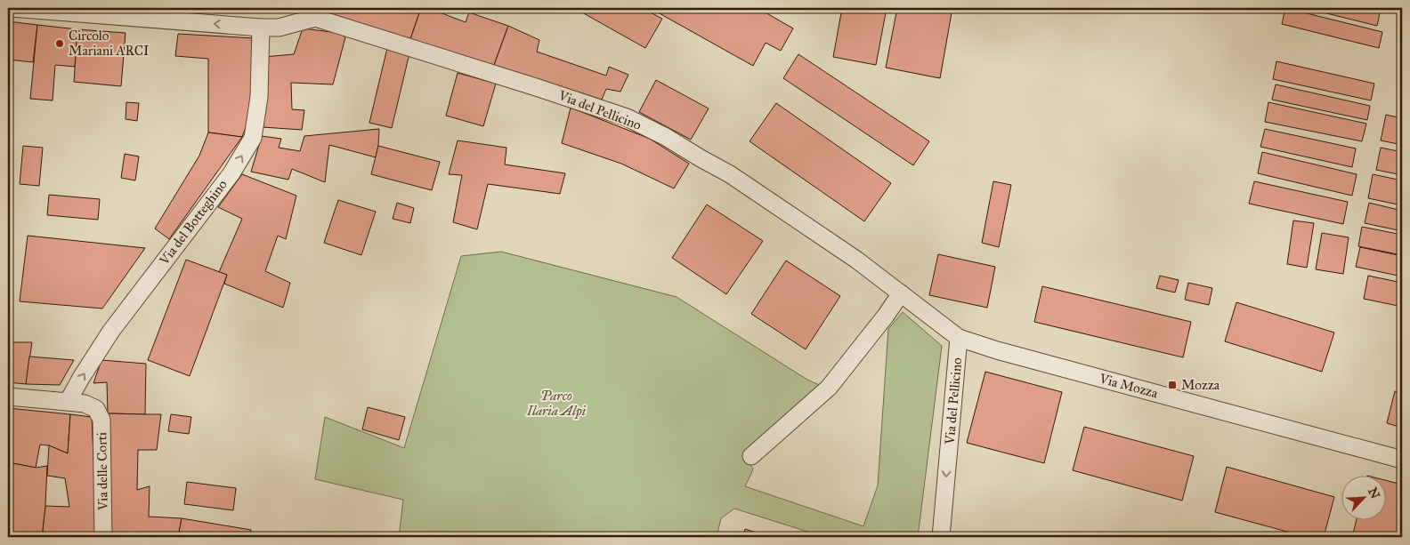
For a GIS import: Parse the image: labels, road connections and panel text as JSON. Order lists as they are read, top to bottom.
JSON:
{
  "streets": {
    "street": [
      "Via del Pellicino",
      "Via del Botteghino",
      "Via Mozza",
      "Via delle Corti"
    ]
  },
  "crossings": [
    ["Via del Pellicino", "Via Mozza"],
    ["Via del Botteghino", "Via delle Corti"]
  ],
  "one_way": ["Via del Botteghino"],
  "parks": ["Parco Ilaria Alpi"],
  "places": {
    "other": ["Circolo Mariani ARCI"],
    "transit": ["Mozza"]
  },
  "north": "top right"
}
